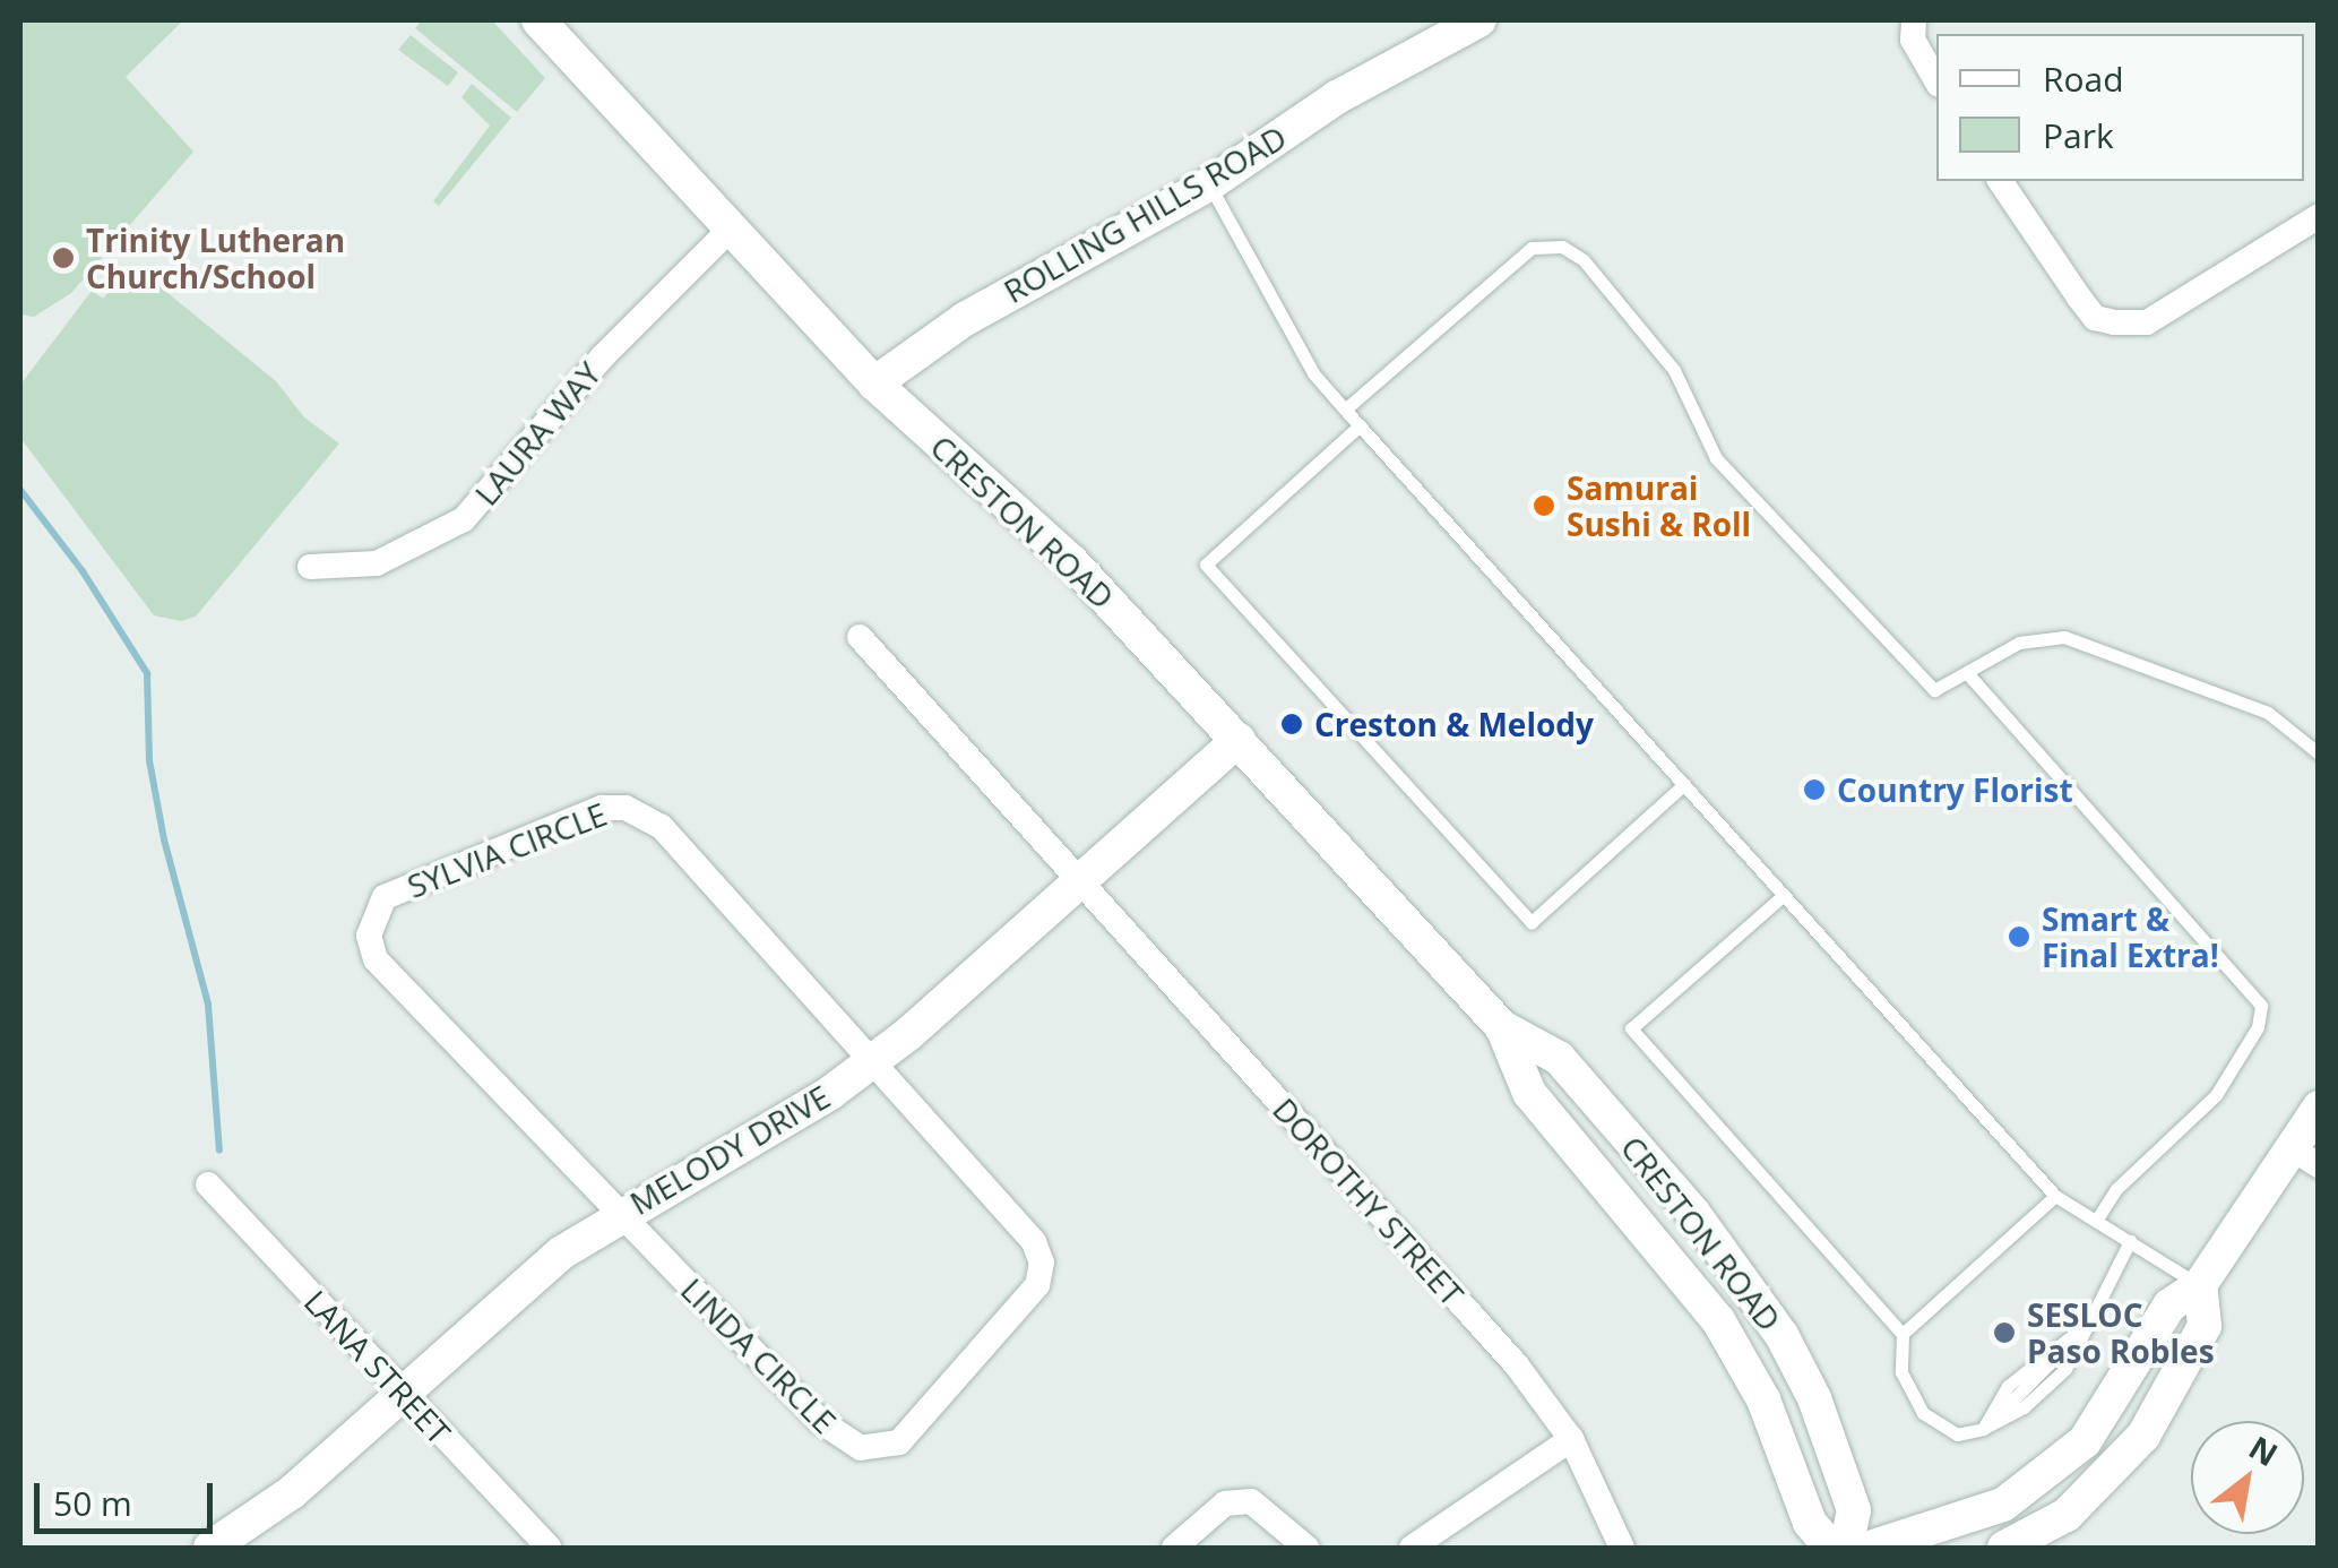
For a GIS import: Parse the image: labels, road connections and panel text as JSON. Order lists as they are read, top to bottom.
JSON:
{
  "streets": {
    "main road": ["ROLLING HILLS ROAD", "CRESTON ROAD", "MELODY DRIVE"],
    "street": [
      "LAURA WAY",
      "SYLVIA CIRCLE",
      "DOROTHY STREET",
      "LINDA CIRCLE",
      "LANA STREET"
    ]
  },
  "crossings": [
    ["ROLLING HILLS ROAD", "CRESTON ROAD"],
    ["LAURA WAY", "CRESTON ROAD"],
    ["CRESTON ROAD", "MELODY DRIVE"],
    ["SYLVIA CIRCLE", "MELODY DRIVE"],
    ["SYLVIA CIRCLE", "LINDA CIRCLE"],
    ["MELODY DRIVE", "DOROTHY STREET"],
    ["MELODY DRIVE", "LINDA CIRCLE"],
    ["MELODY DRIVE", "LANA STREET"]
  ],
  "places": [
    "Trinity Lutheran Church/School",
    "Samurai Sushi & Roll",
    "Creston & Melody",
    "Country Florist",
    "Smart & Final Extra!",
    "SESLOC Paso Robles"
  ],
  "legend": ["Road", "Park"],
  "scale_bar": "50 m",
  "north": "top right"
}
